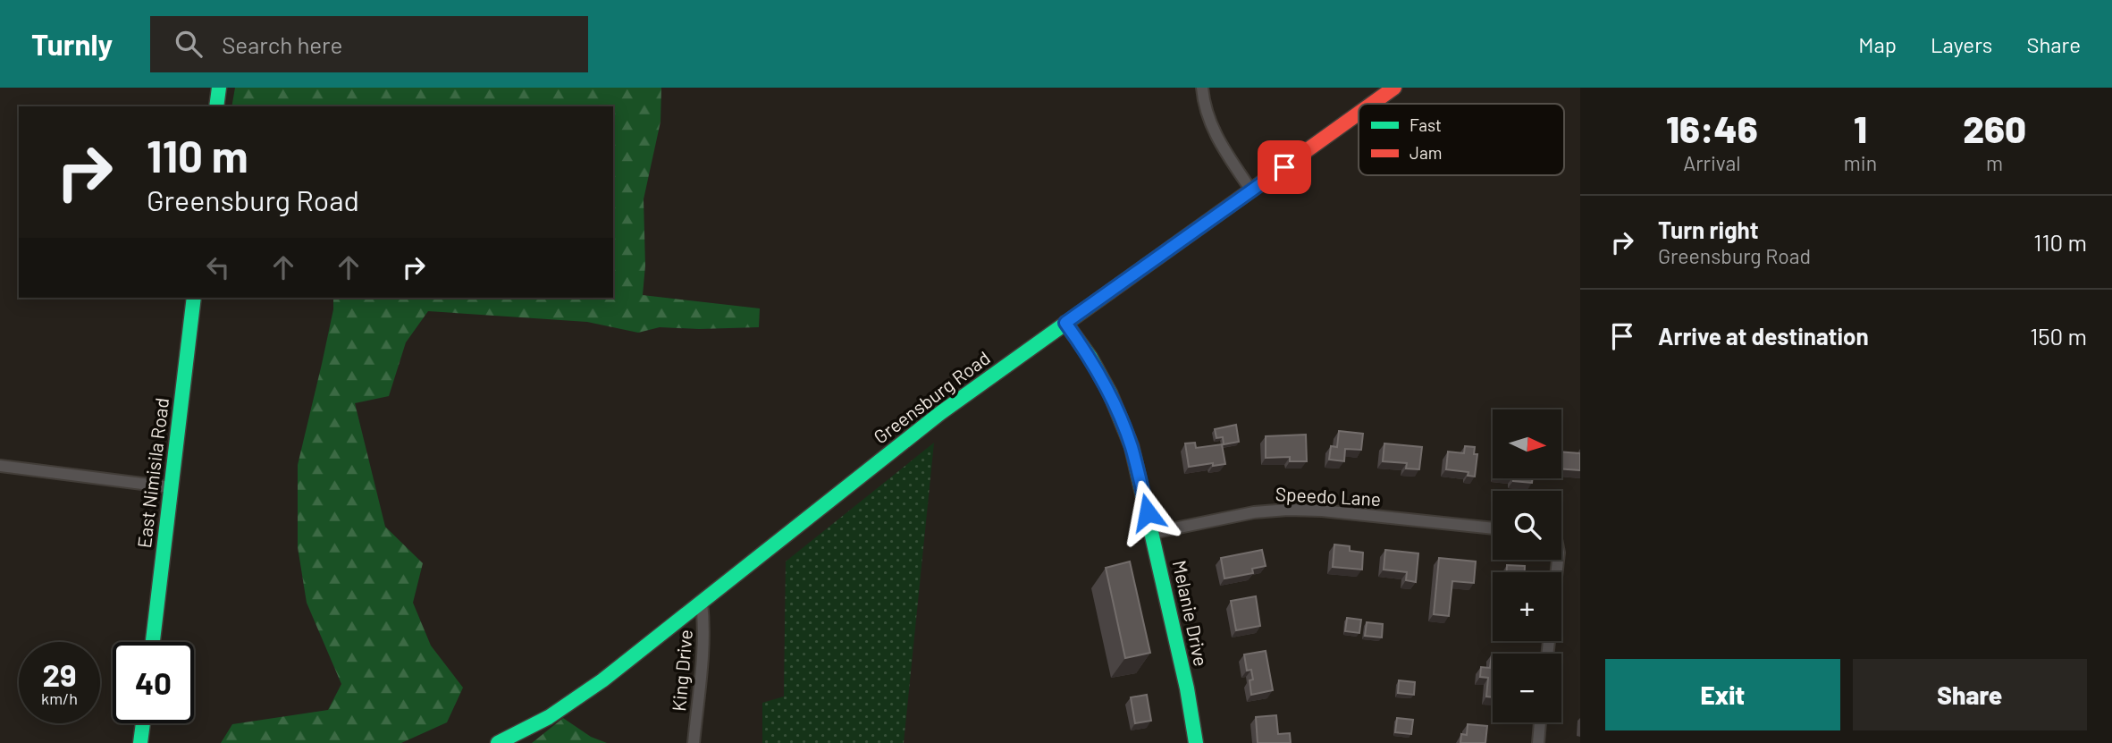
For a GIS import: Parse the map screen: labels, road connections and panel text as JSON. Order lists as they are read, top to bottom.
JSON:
{
  "streets": {
    "main road": ["Greensburg Road", "East Nimisila Road", "Melanie Drive"],
    "street": ["Speedo Lane", "King Drive"]
  },
  "crossings": [
    ["Greensburg Road", "Melanie Drive"],
    ["Greensburg Road", "King Drive"],
    ["Speedo Lane", "Melanie Drive"]
  ],
  "legend": ["Fast", "Jam"],
  "north": "right",
  "page": {
    "header": "Turnly",
    "search": "Search here",
    "nav": ["Map", "Layers", "Share"],
    "eta": [
      "16:46",
      "Arrival",
      "1",
      "min",
      "260",
      "m"
    ],
    "turn": ["110 m", "Greensburg Road"],
    "list": [
      {
        "name": "Turn right",
        "note": "Greensburg Road",
        "value": "110 m"
      },
      {
        "name": "Arrive at destination",
        "value": "150 m"
      }
    ],
    "map_buttons": ["+", "−"],
    "speed": "29 km/h",
    "limit": "40",
    "buttons": ["Exit", "Share"]
  }
}
